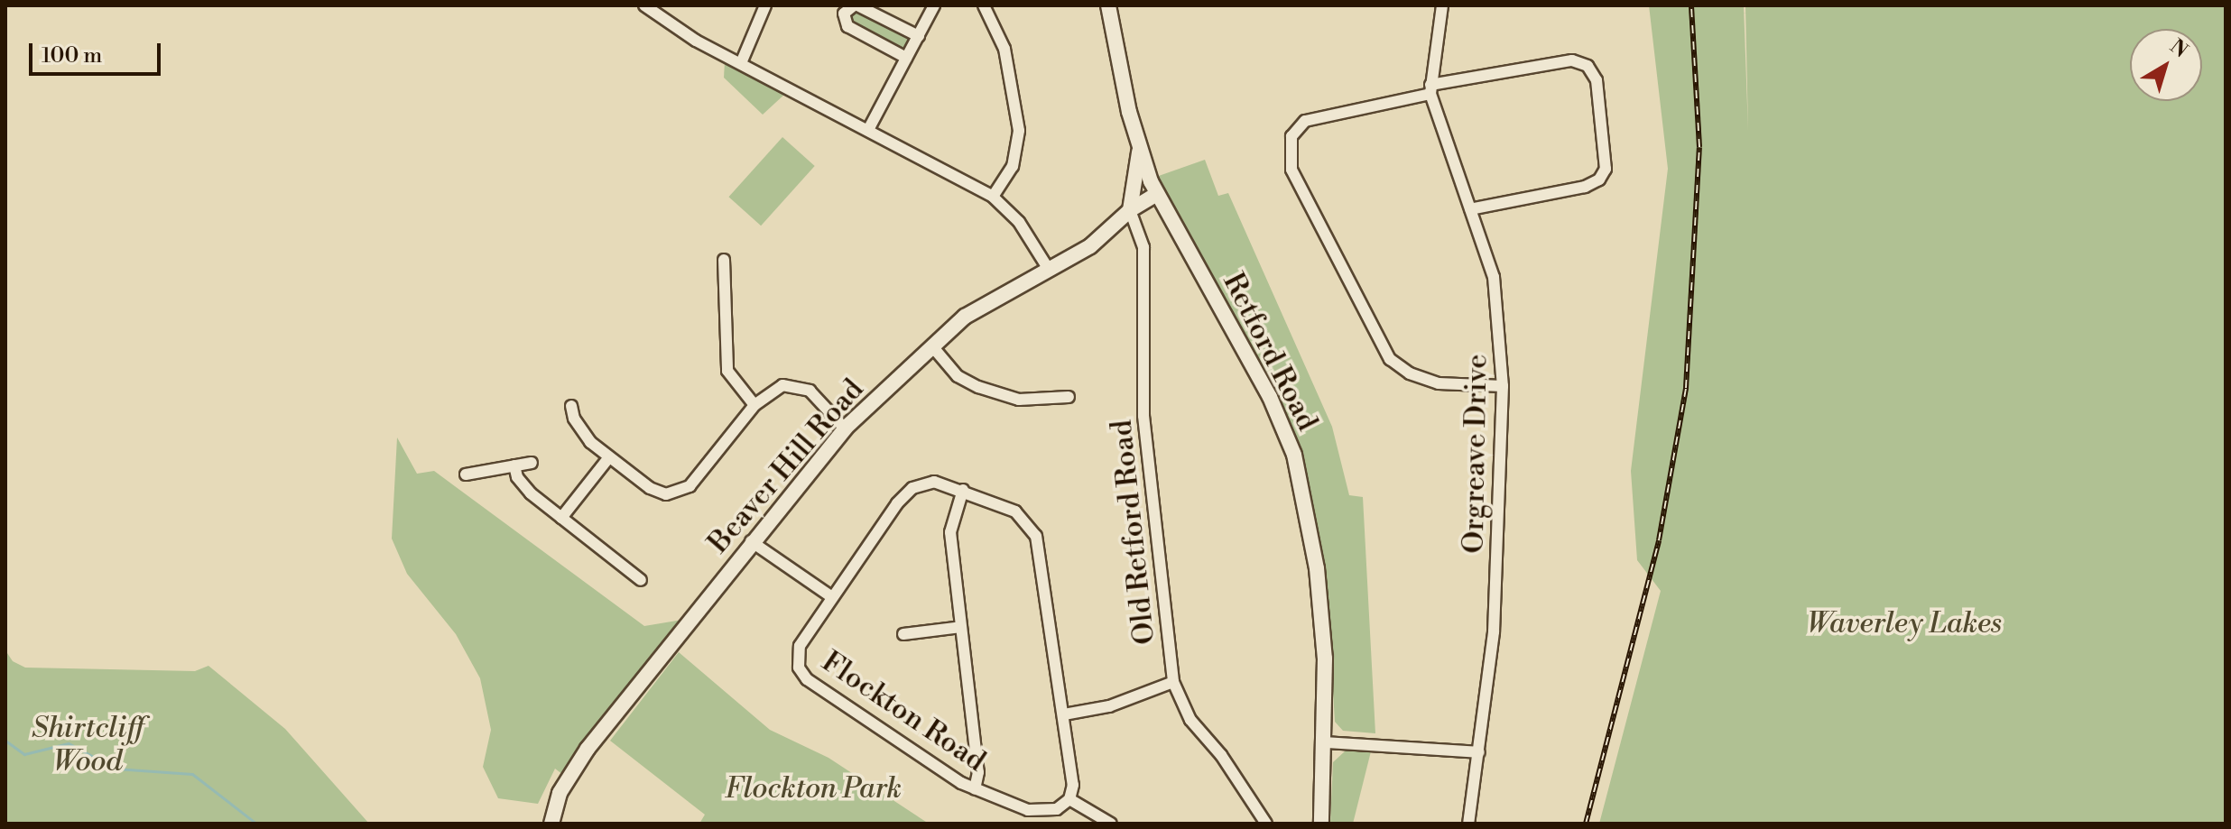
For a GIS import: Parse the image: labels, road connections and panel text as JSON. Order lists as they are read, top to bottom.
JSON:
{
  "streets": {
    "main road": ["Retford Road", "Beaver Hill Road"],
    "street": ["Orgreave Drive", "Old Retford Road", "Flockton Road"]
  },
  "crossings": [
    ["Retford Road", "Beaver Hill Road"],
    ["Beaver Hill Road", "Old Retford Road"]
  ],
  "parks": ["Waverley Lakes", "Shirtcliff Wood", "Flockton Park"],
  "scale_bar": "100 m",
  "north": "top right"
}
